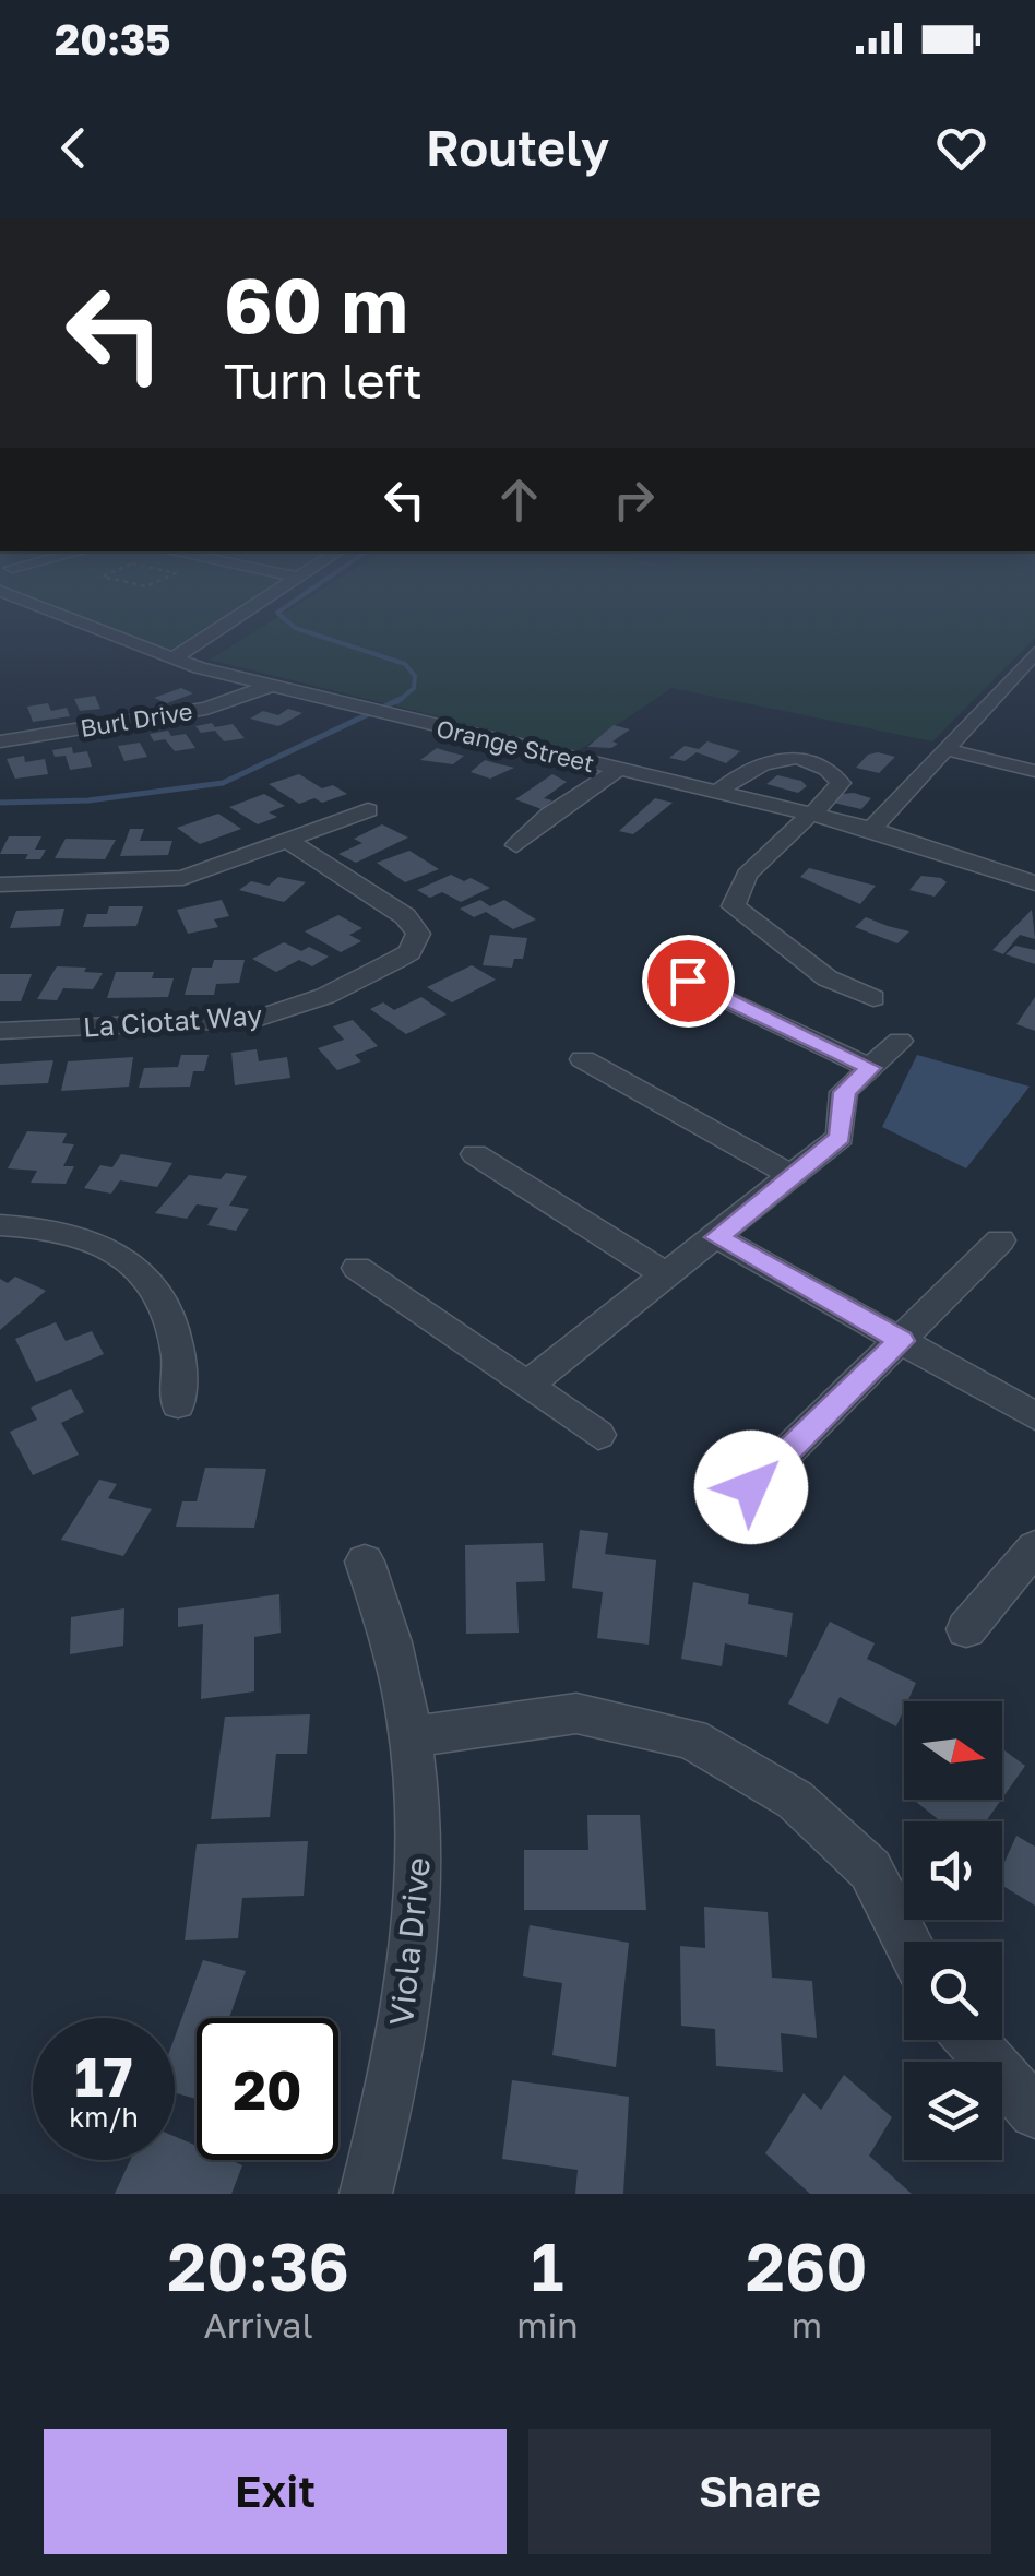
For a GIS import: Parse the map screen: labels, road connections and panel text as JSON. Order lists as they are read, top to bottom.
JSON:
{
  "streets": {
    "street": [
      "Burl Drive",
      "Orange Street",
      "La Ciotat Way",
      "Viola Drive"
    ]
  },
  "crossings": [
    ["Burl Drive", "Orange Street"]
  ],
  "north": "right",
  "page": {
    "status": "20:35",
    "header": "Routely",
    "turn": ["60 m", "Turn left"],
    "speed": "17 km/h",
    "limit": "20",
    "eta": [
      "20:36",
      "Arrival",
      "1",
      "min",
      "260",
      "m"
    ],
    "buttons": ["Exit", "Share"]
  }
}
